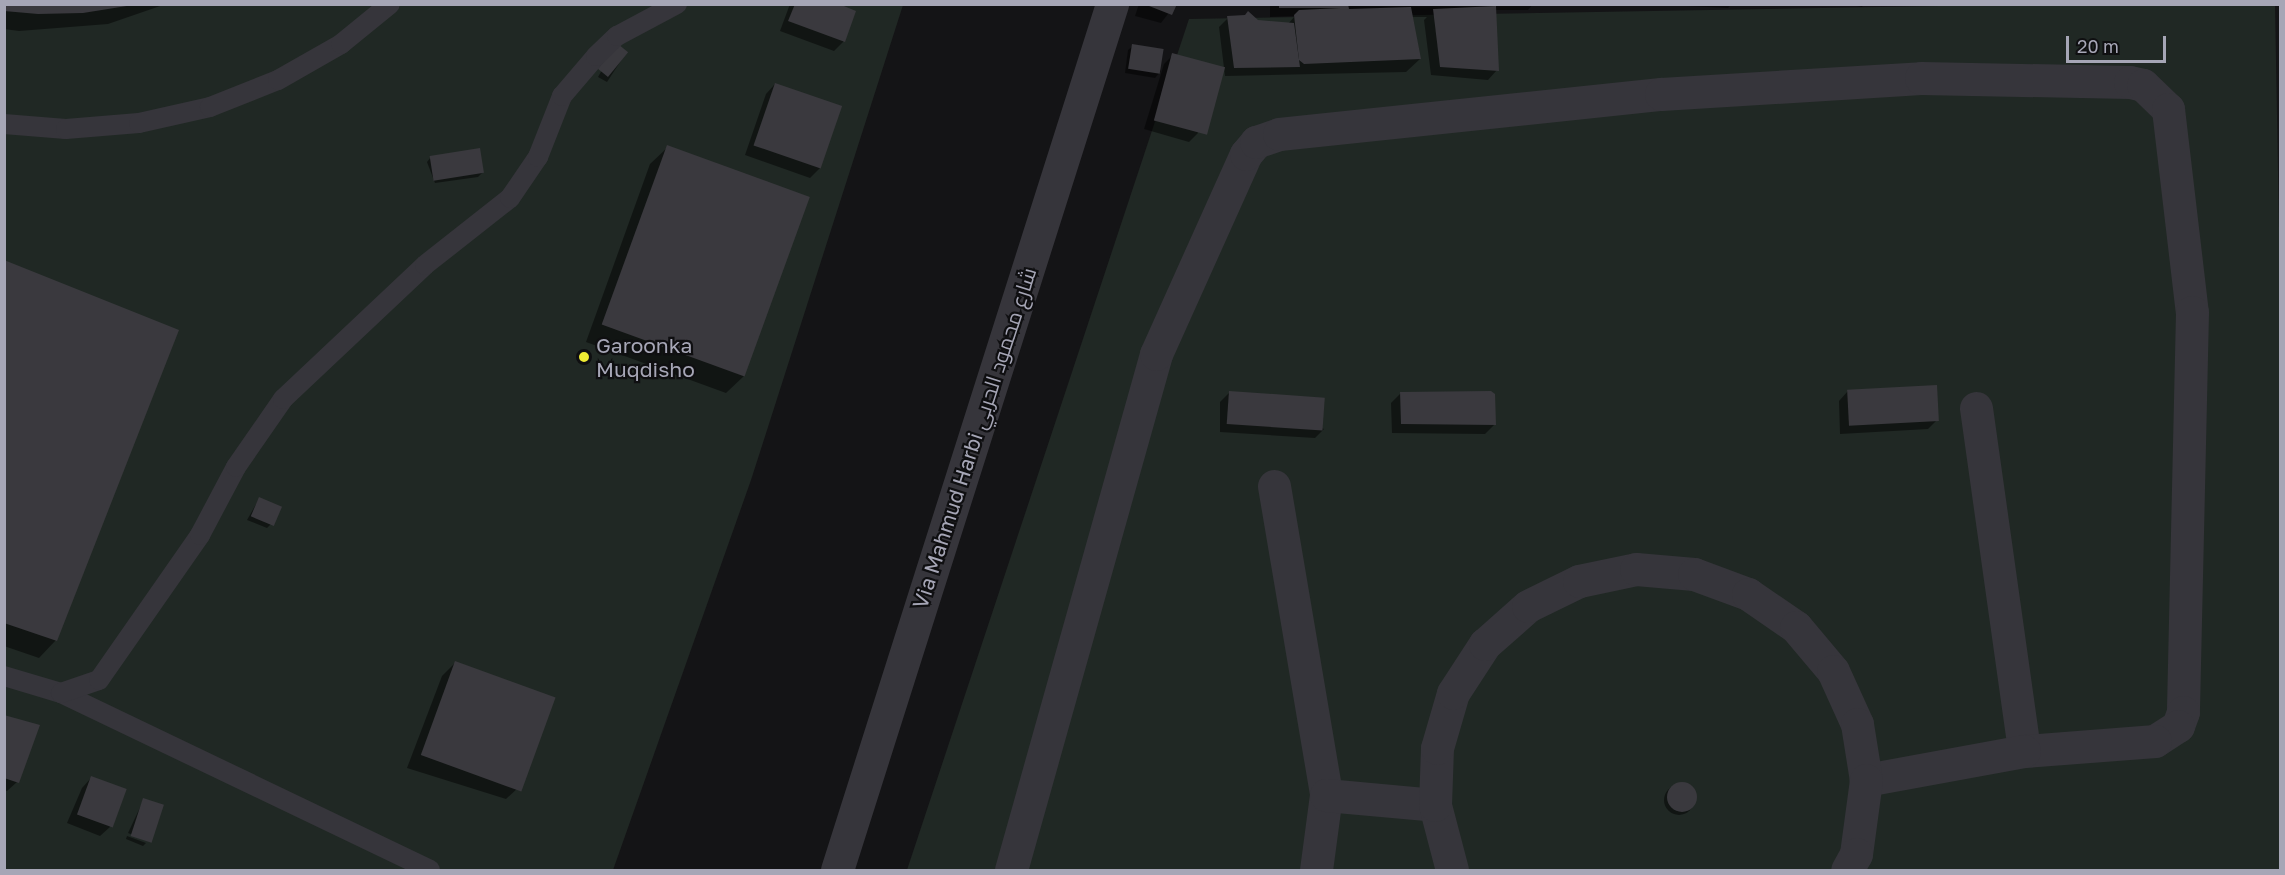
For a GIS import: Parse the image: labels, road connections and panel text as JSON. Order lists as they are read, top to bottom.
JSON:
{
  "streets": {
    "street": ["Via Mahmud Harbi شارع محمود الحربي"]
  },
  "places": ["Garoonka Muqdisho"],
  "scale_bar": "20 m"
}
